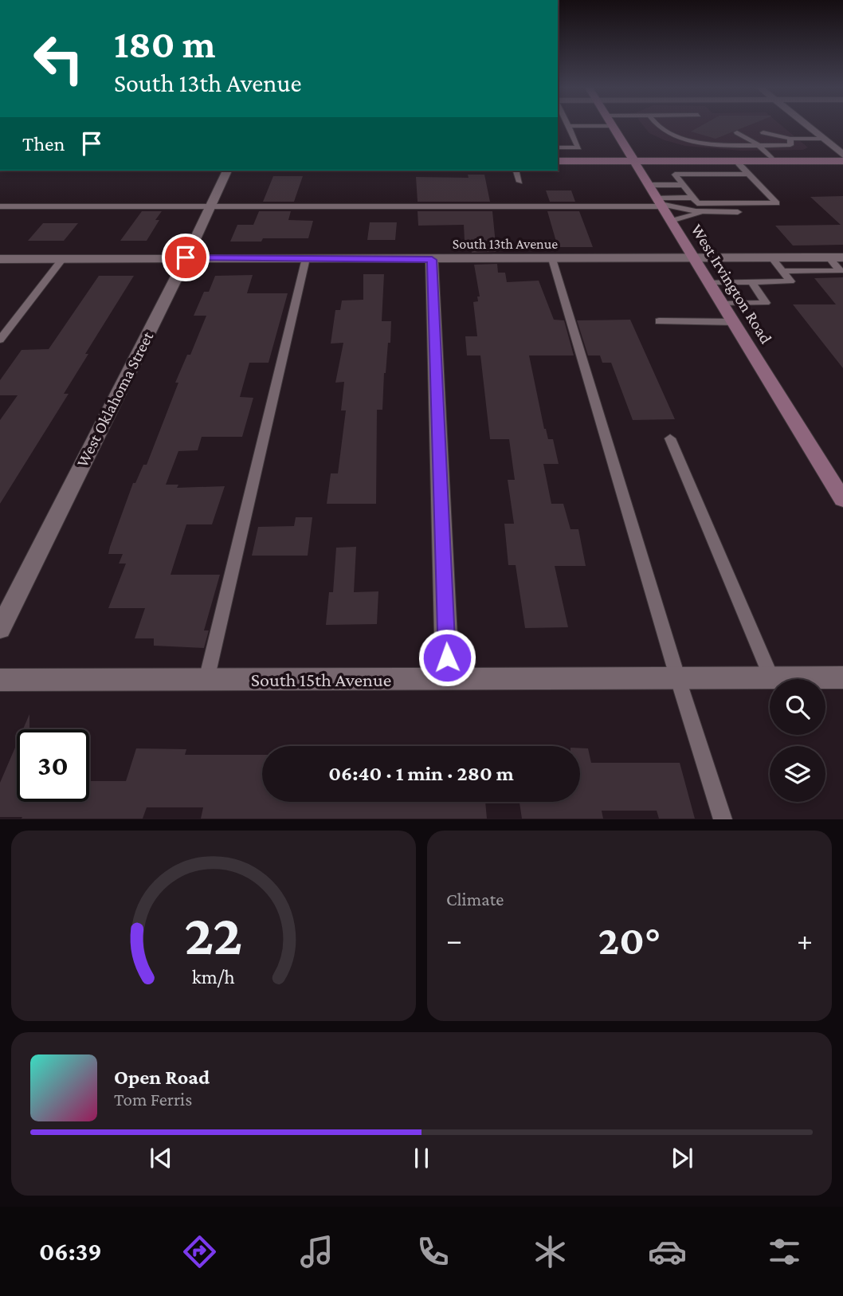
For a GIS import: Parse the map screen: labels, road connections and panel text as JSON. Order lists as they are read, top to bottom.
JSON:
{
  "streets": {
    "main road": ["West Irvington Road"],
    "street": ["South 13th Avenue", "West Oklahoma Street", "South 15th Avenue"]
  },
  "crossings": [
    ["South 13th Avenue", "West Irvington Road"],
    ["South 13th Avenue", "West Oklahoma Street"]
  ],
  "page": {
    "turn": ["180 m", "South 13th Avenue"],
    "then": "Then",
    "limit": "30",
    "trip": "06:40 · 1 min · 280 m",
    "tile": "Climate",
    "heat": ["−", "20°", "+"],
    "song": ["Open Road", "Tom Ferris"],
    "tabs": "06:39",
    "gauge": ["22", "km/h"]
  }
}
